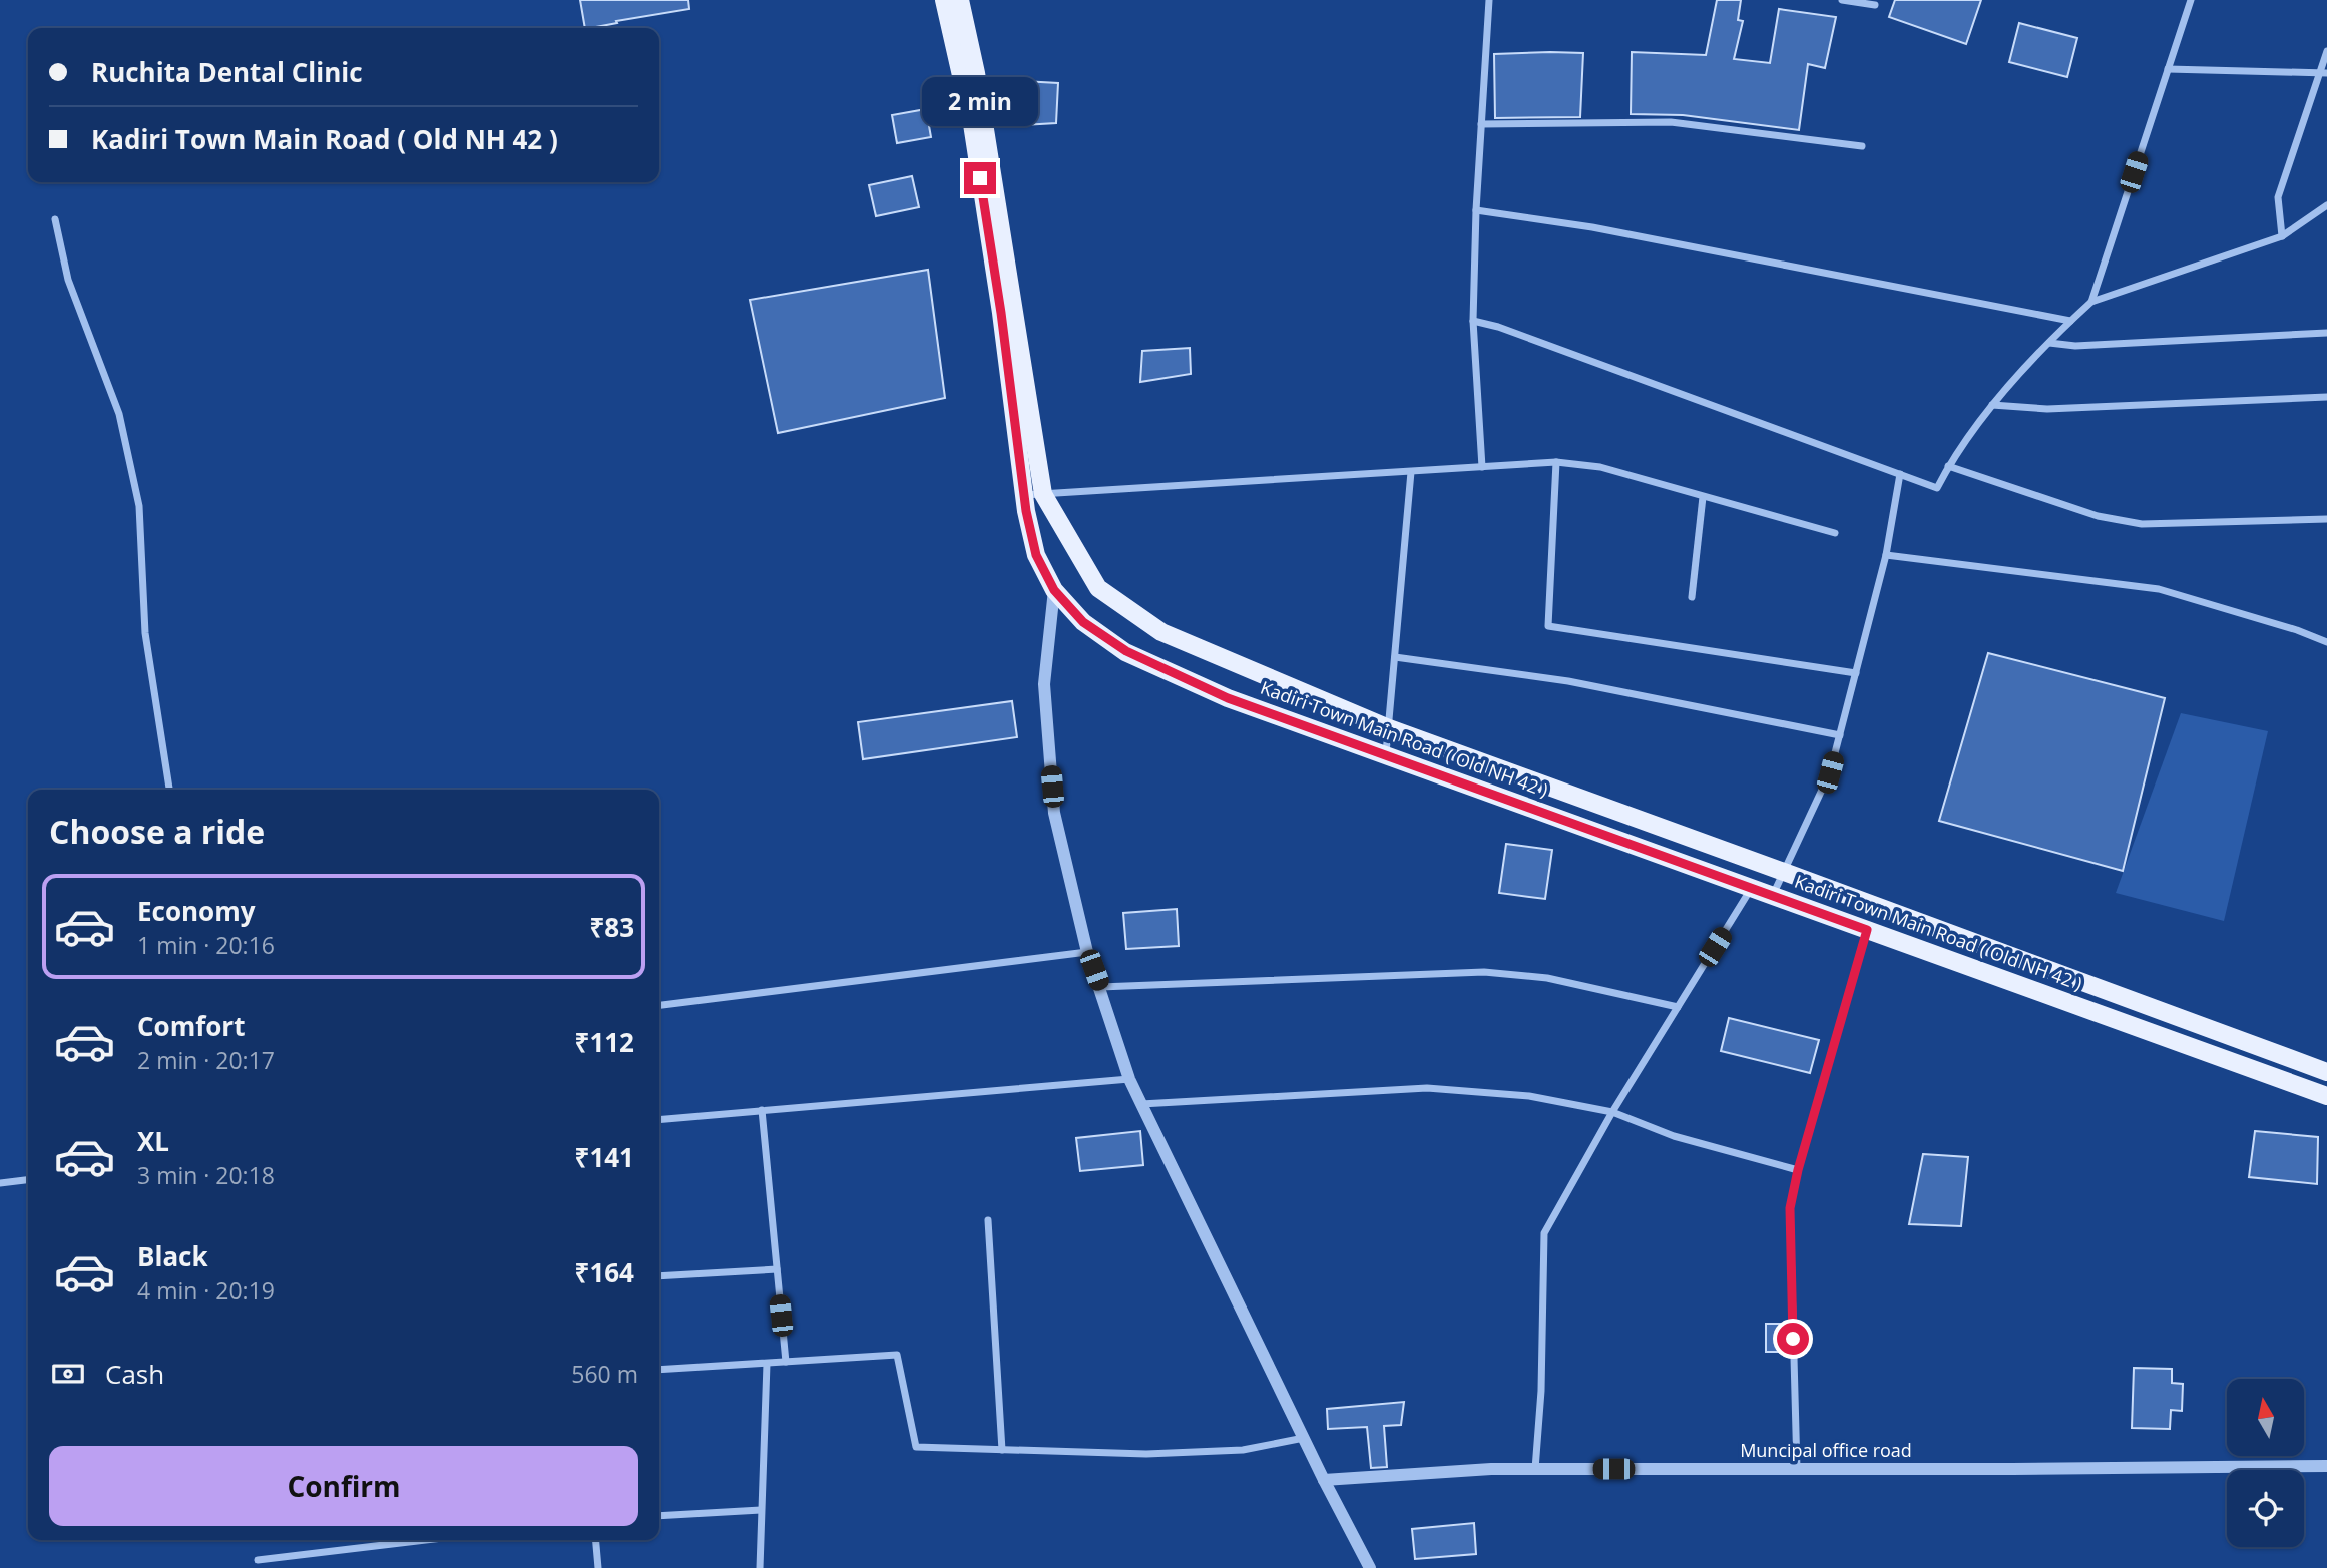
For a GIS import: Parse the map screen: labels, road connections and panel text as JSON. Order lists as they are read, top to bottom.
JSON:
{
  "streets": {
    "main road": ["Kadiri Town Main Road ( Old NH 42 )"],
    "street": ["Muncipal office road"]
  },
  "north": "top",
  "page": {
    "banner": ["Ruchita Dental Clinic", "Kadiri Town Main Road ( Old NH 42 )"],
    "bubble": "2 min",
    "heading": "Choose a ride",
    "list": [
      {
        "name": "Economy",
        "note": "1 min · 20:16",
        "value": "₹83"
      },
      {
        "name": "Comfort",
        "note": "2 min · 20:17",
        "value": "₹112"
      },
      {
        "name": "XL",
        "note": "3 min · 20:18",
        "value": "₹141"
      },
      {
        "name": "Black",
        "note": "4 min · 20:19",
        "value": "₹164"
      }
    ],
    "pay": ["Cash", "560 m"],
    "buttons": "Confirm"
  }
}
